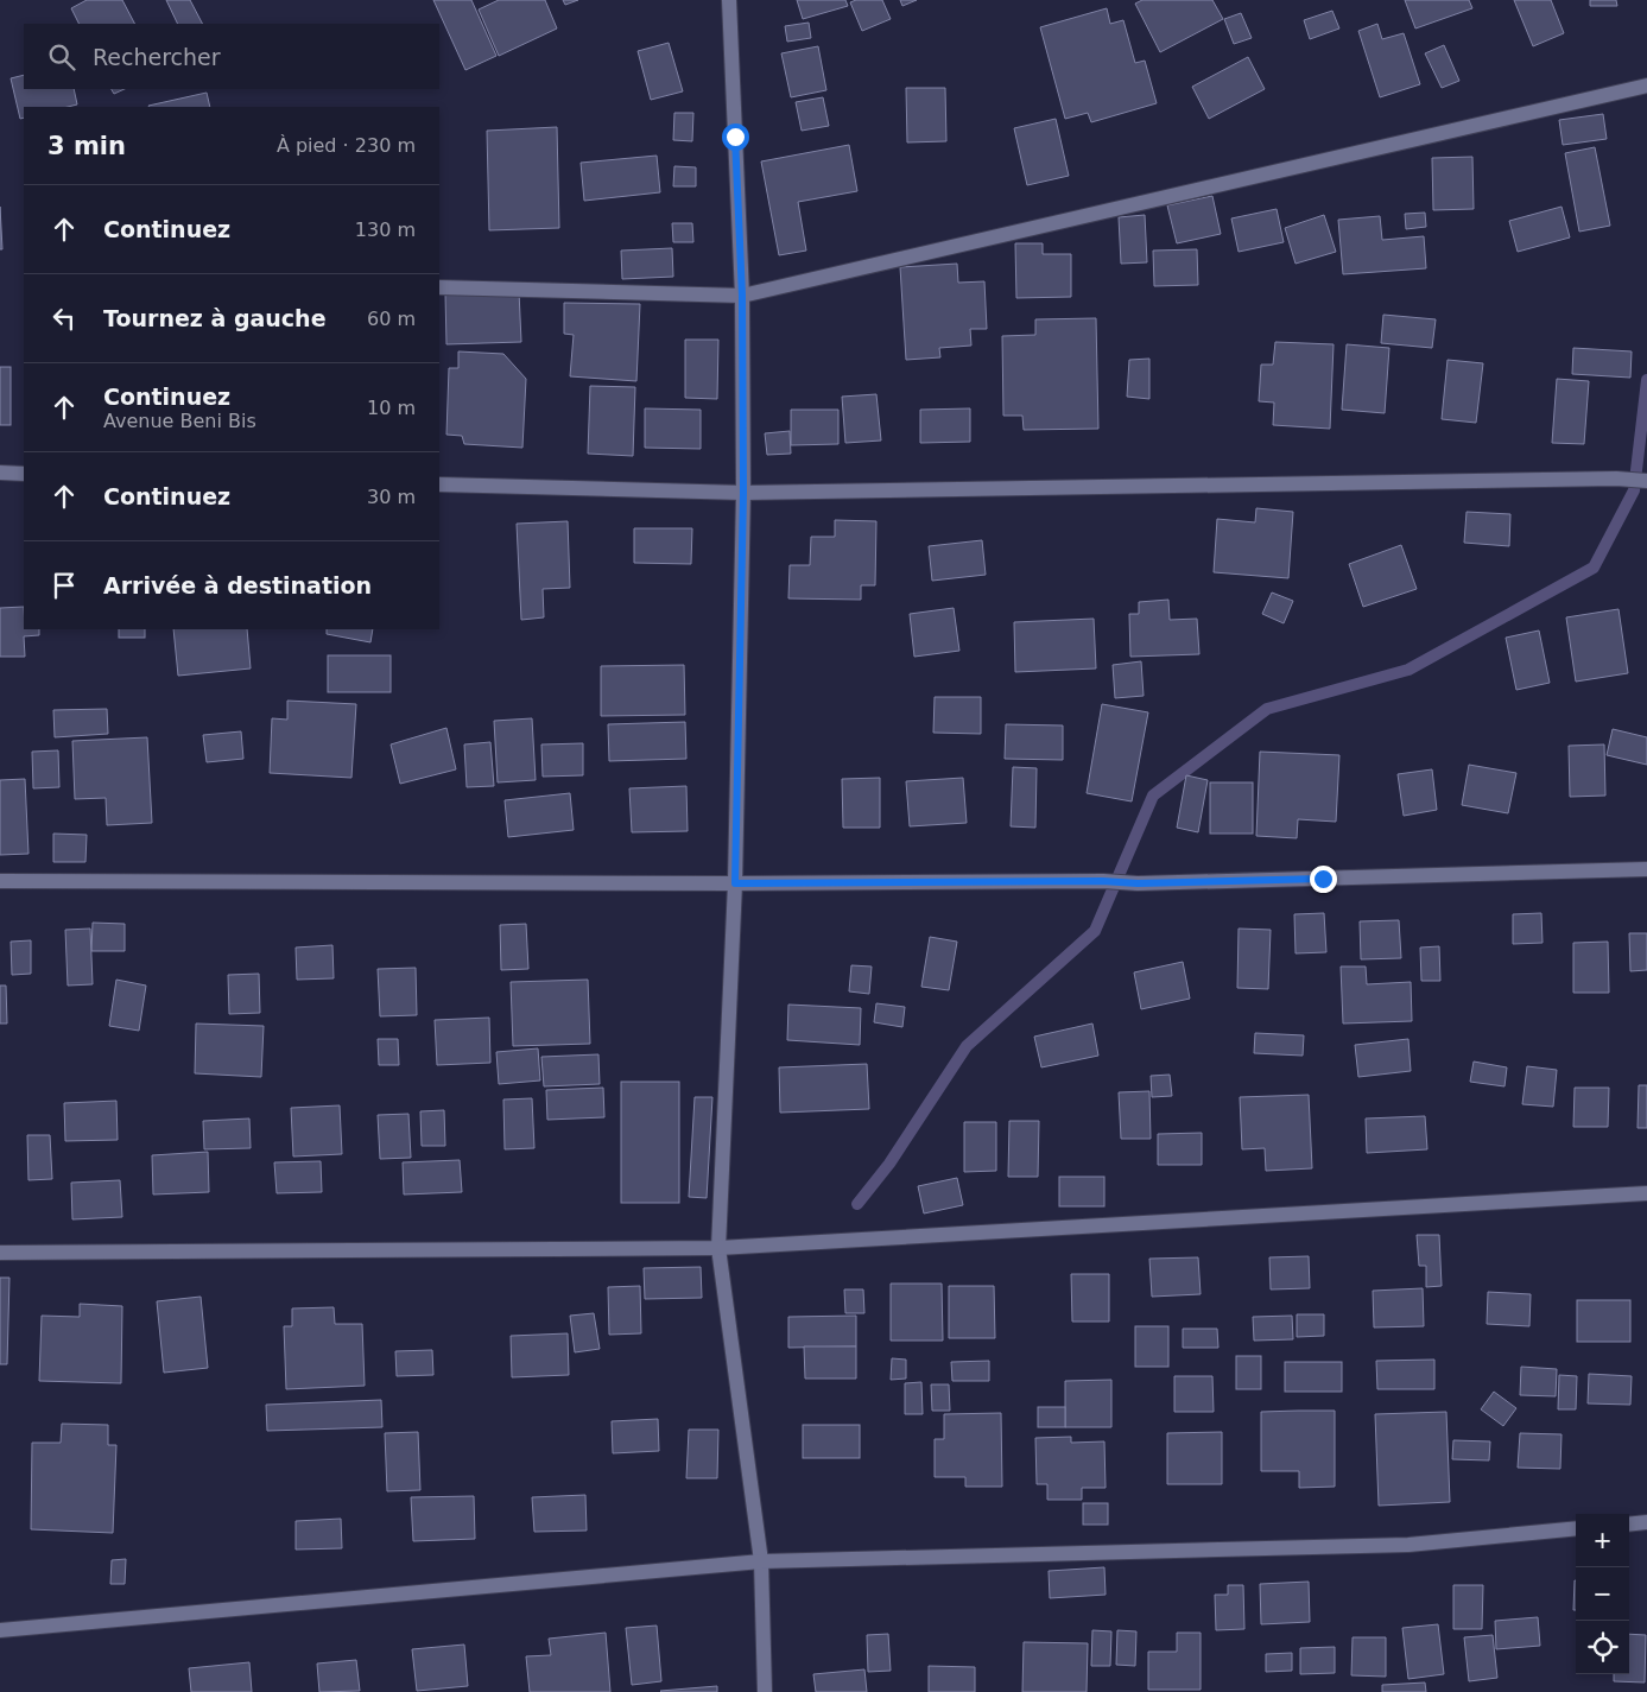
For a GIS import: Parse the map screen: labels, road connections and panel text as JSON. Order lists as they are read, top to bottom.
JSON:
{
  "page": {
    "search": "Rechercher",
    "heading": ["3 min", "À pied · 230 m"],
    "list": [
      ["Continuez", "130 m"],
      ["Tournez à gauche", "60 m"],
      ["Continuez", "Avenue Beni Bis", "10 m"],
      ["Continuez", "30 m"],
      "Arrivée à destination"
    ],
    "map_buttons": ["+", "−"]
  }
}
